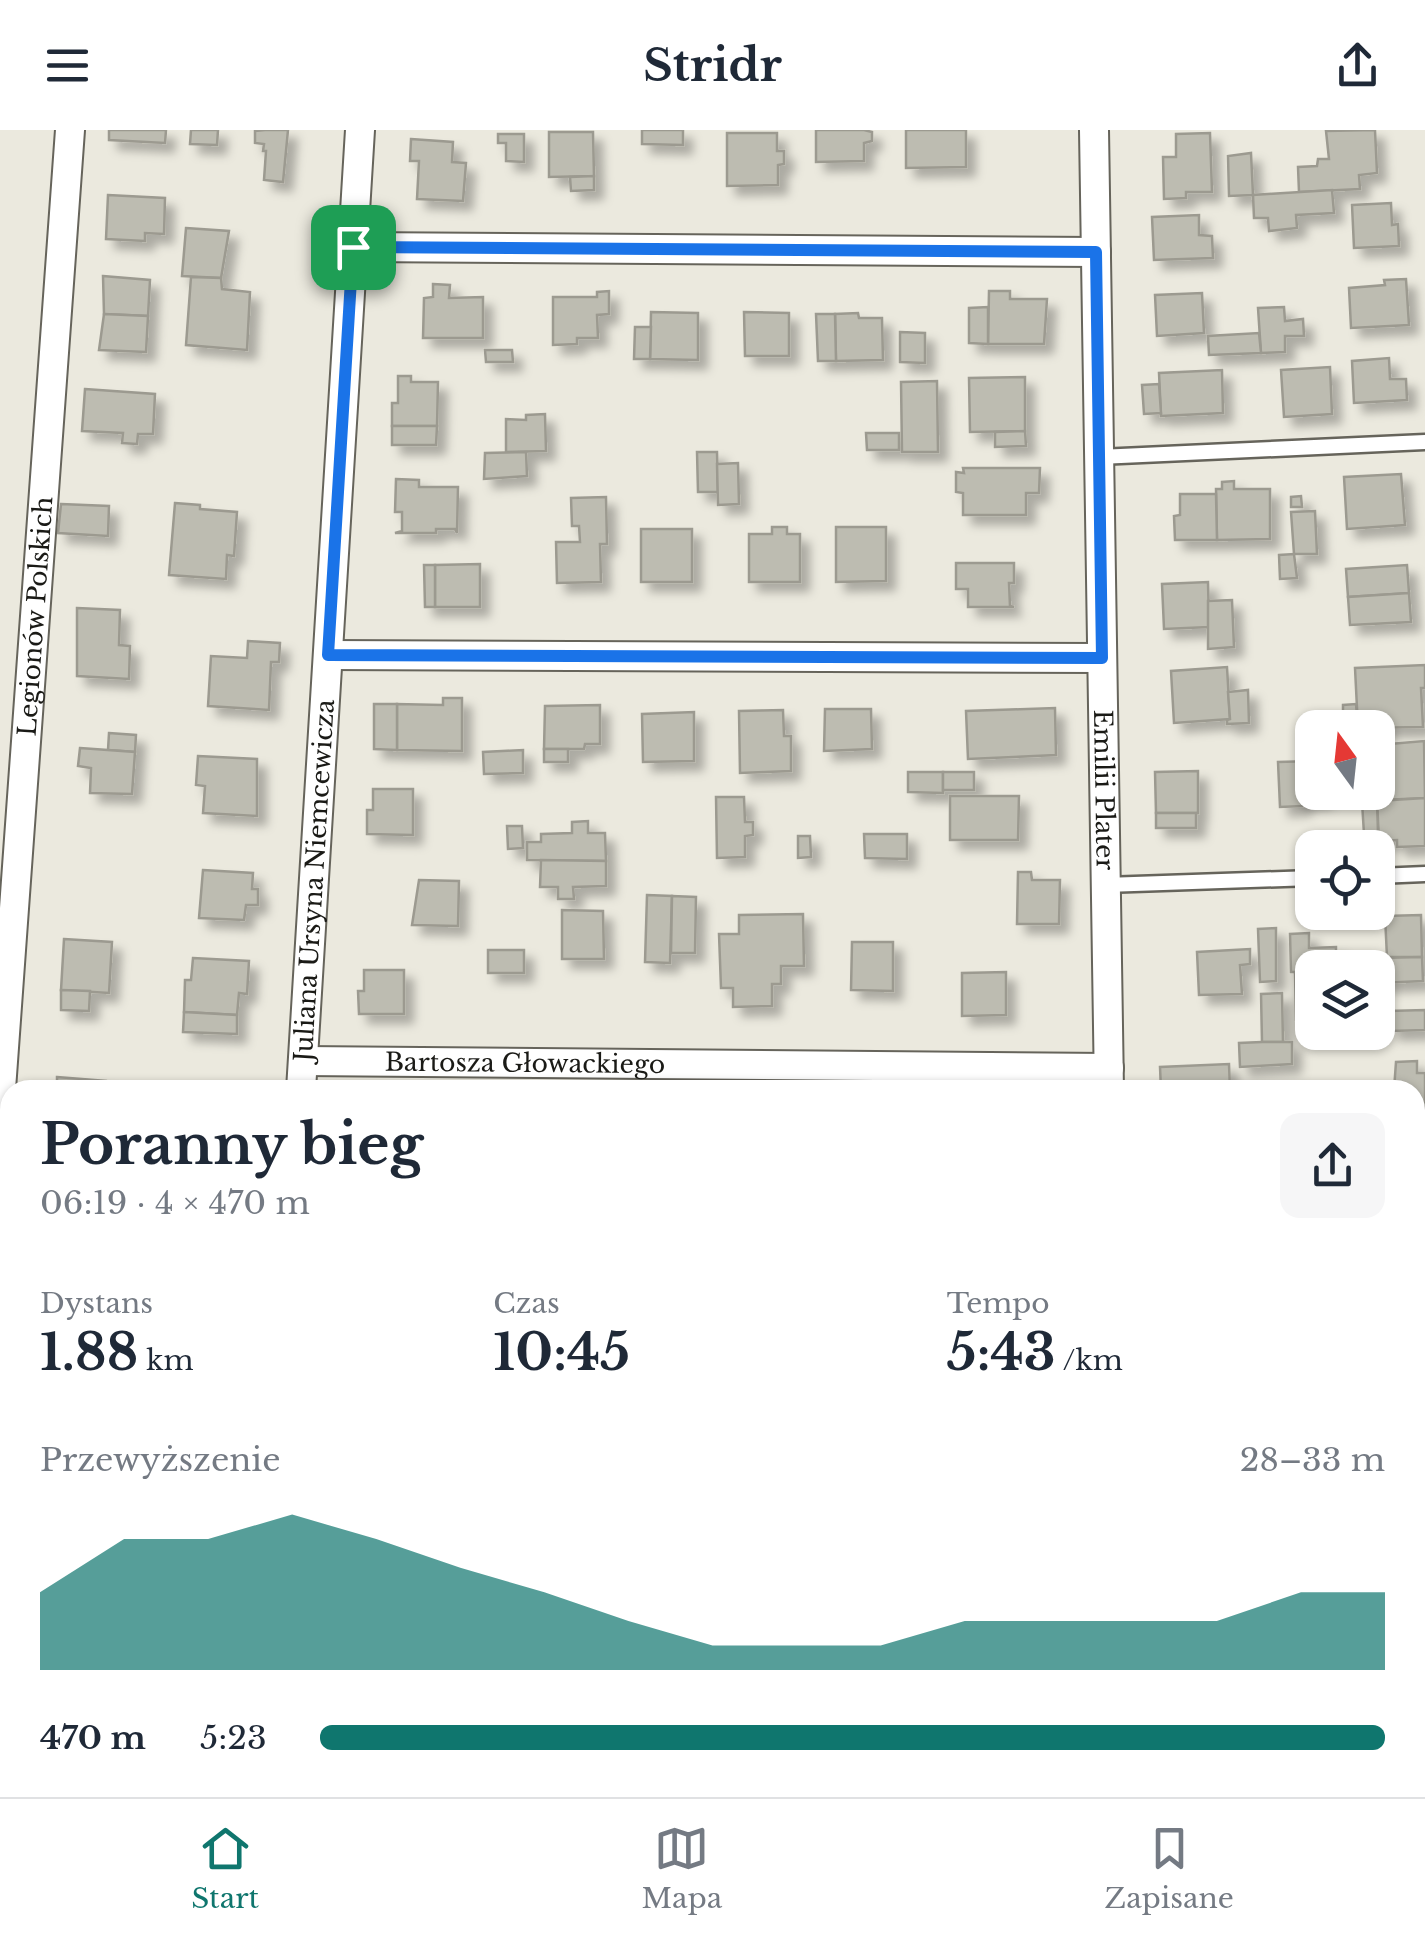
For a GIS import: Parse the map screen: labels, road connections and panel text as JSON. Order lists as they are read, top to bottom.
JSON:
{
  "streets": {
    "street": [
      "Legionów Polskich",
      "Emilii Plater",
      "Juliana Ursyna Niemcewicza",
      "Bartosza Głowackiego"
    ]
  },
  "crossings": [
    ["Emilii Plater", "Bartosza Głowackiego"],
    ["Juliana Ursyna Niemcewicza", "Bartosza Głowackiego"]
  ],
  "north": "top",
  "page": {
    "header": "Stridr",
    "heading": ["Poranny bieg", "06:19 · 4 × 470 m"],
    "stats": [
      ["Dystans", "1.88 km"],
      ["Czas", "10:45"],
      ["Tempo", "5:43 /km"]
    ],
    "chart": ["Przewyższenie", "28–33 m"],
    "list": [
      {
        "name": "470 m",
        "note": "5:23"
      }
    ],
    "tabs": ["Start", "Mapa", "Zapisane"]
  }
}
